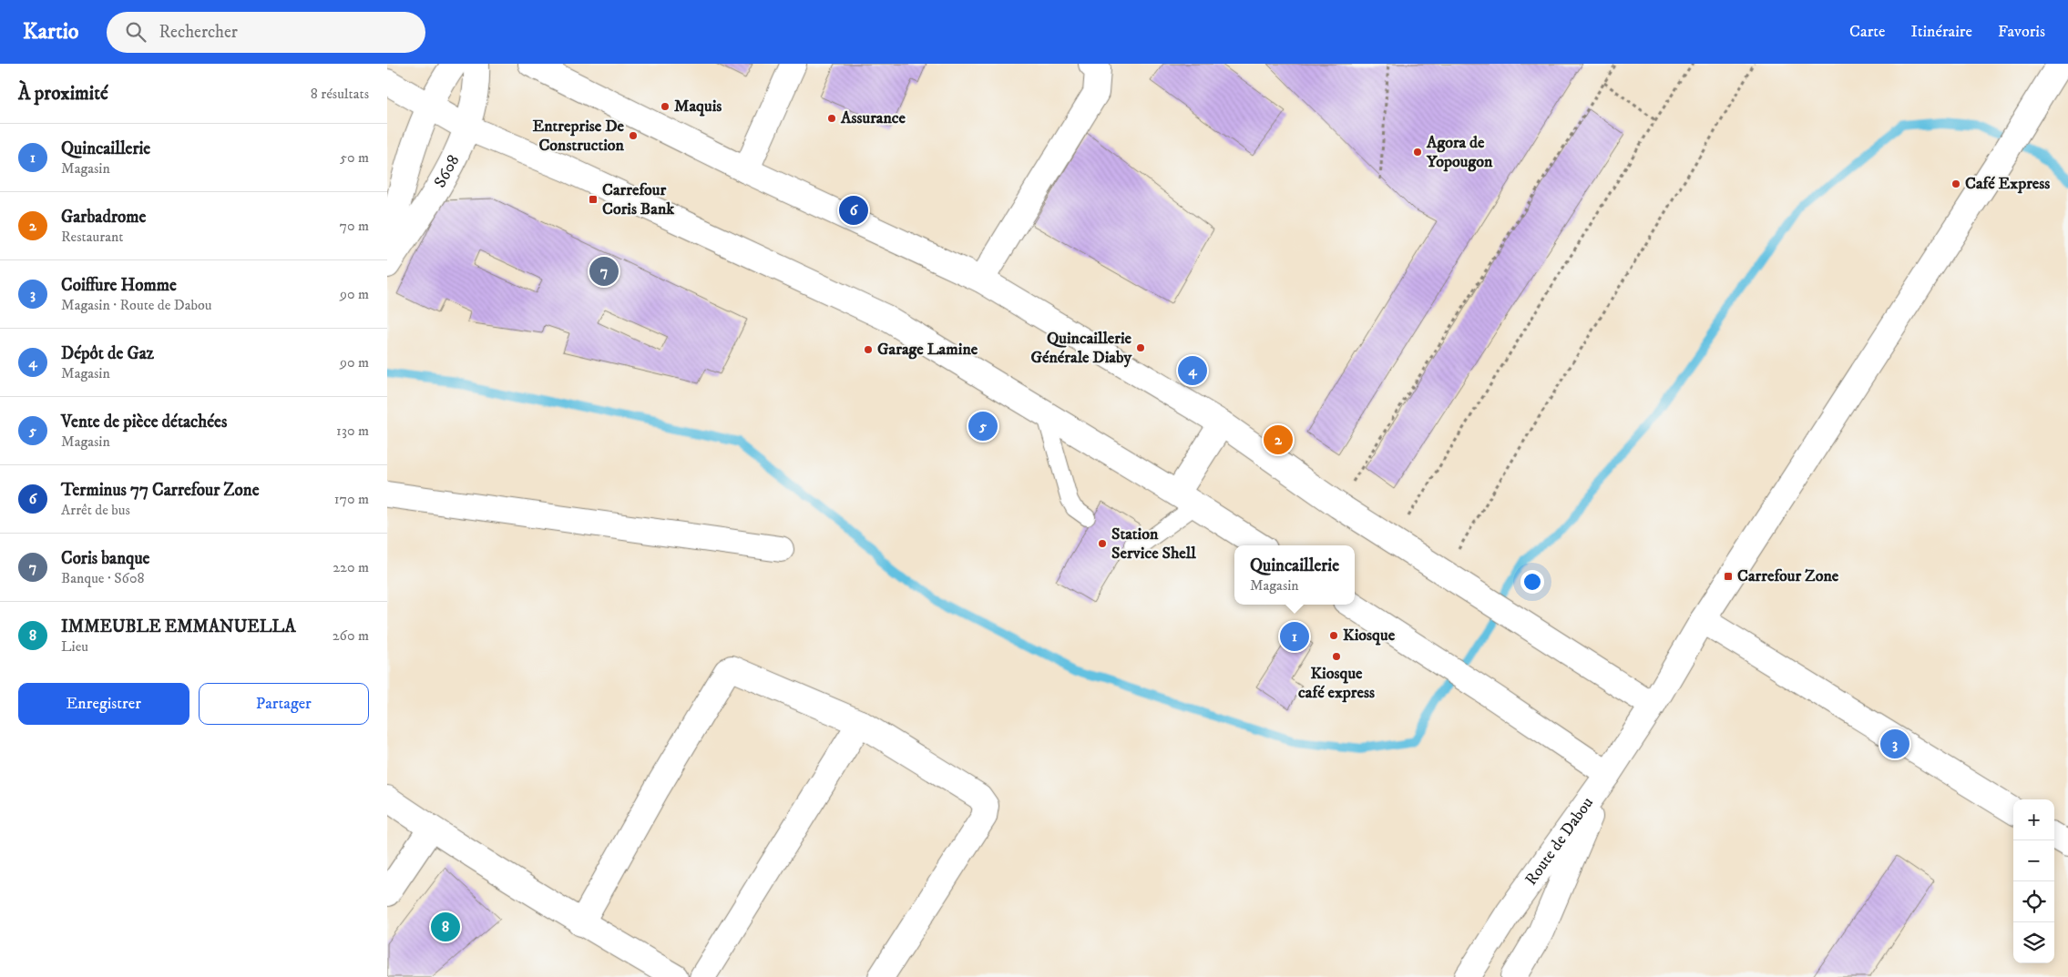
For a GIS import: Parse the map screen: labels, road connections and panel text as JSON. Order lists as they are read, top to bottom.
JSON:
{
  "streets": {
    "street": ["S608", "Route de Dabou"]
  },
  "places": {
    "other": [
      "Maquis",
      "Assurance",
      "Entreprise De Construction",
      "Agora de Yopougon",
      "Café Express",
      "Quincaillerie Générale Diaby",
      "Garage Lamine",
      "Station Service Shell",
      "Kiosque",
      "Kiosque café express"
    ],
    "transit": ["Carrefour Coris Bank", "Carrefour Zone"]
  },
  "page": {
    "header": "Kartio",
    "search": "Rechercher",
    "nav": ["Carte", "Itinéraire", "Favoris"],
    "heading": ["À proximité", "8 résultats"],
    "list": [
      {
        "mark": "1",
        "name": "Quincaillerie",
        "note": "Magasin",
        "value": "50 m"
      },
      {
        "mark": "2",
        "name": "Garbadrome",
        "note": "Restaurant",
        "value": "70 m"
      },
      {
        "mark": "3",
        "name": "Coiffure Homme",
        "note": "Magasin · Route de Dabou",
        "value": "90 m"
      },
      {
        "mark": "4",
        "name": "Dépôt de Gaz",
        "note": "Magasin",
        "value": "90 m"
      },
      {
        "mark": "5",
        "name": "Vente de pièce détachées",
        "note": "Magasin",
        "value": "130 m"
      },
      {
        "mark": "6",
        "name": "Terminus 77 Carrefour Zone",
        "note": "Arrêt de bus",
        "value": "170 m"
      },
      {
        "mark": "7",
        "name": "Coris banque",
        "note": "Banque · S608",
        "value": "220 m"
      },
      {
        "mark": "8",
        "name": "IMMEUBLE EMMANUELLA",
        "note": "Lieu",
        "value": "260 m"
      }
    ],
    "pins": [
      "6",
      "7",
      "4",
      "5",
      "2",
      "1",
      "3",
      "8"
    ],
    "popup": ["Quincaillerie", "Magasin"],
    "buttons": ["Enregistrer", "Partager"],
    "map_buttons": ["+", "−"]
  }
}
